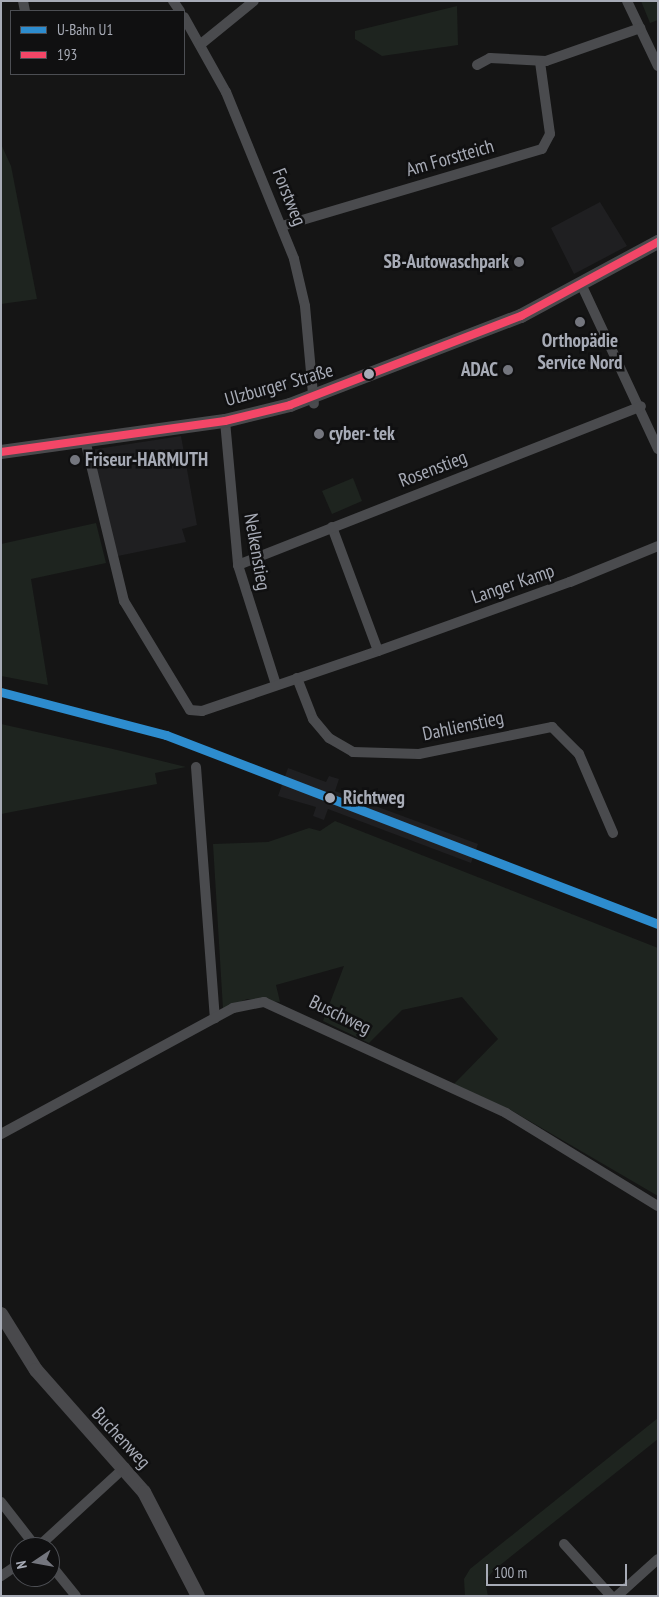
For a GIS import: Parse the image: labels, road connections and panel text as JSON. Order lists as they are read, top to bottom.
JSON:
{
  "streets": {
    "main road": ["Ulzburger Straße", "Buchenweg"],
    "street": [
      "Am Forstteich",
      "Forstweg",
      "Rosenstieg",
      "Nelkenstieg",
      "Langer Kamp",
      "Dahlienstieg",
      "Buschweg"
    ]
  },
  "crossings": [
    ["Am Forstteich", "Forstweg"],
    ["Forstweg", "Ulzburger Straße"],
    ["Ulzburger Straße", "Nelkenstieg"],
    ["Ulzburger Straße", "Langer Kamp"],
    ["Rosenstieg", "Nelkenstieg"],
    ["Nelkenstieg", "Langer Kamp"],
    ["Langer Kamp", "Dahlienstieg"]
  ],
  "places": [
    "SB-Autowaschpark",
    "Orthopädie Service Nord",
    "ADAC",
    "cyber- tek",
    "Friseur-HARMUTH",
    "Richtweg"
  ],
  "lines": ["transit line 193", "metro line U1"],
  "legend": ["U-Bahn U1", "193"],
  "scale_bar": "100 m",
  "north": "left"
}
